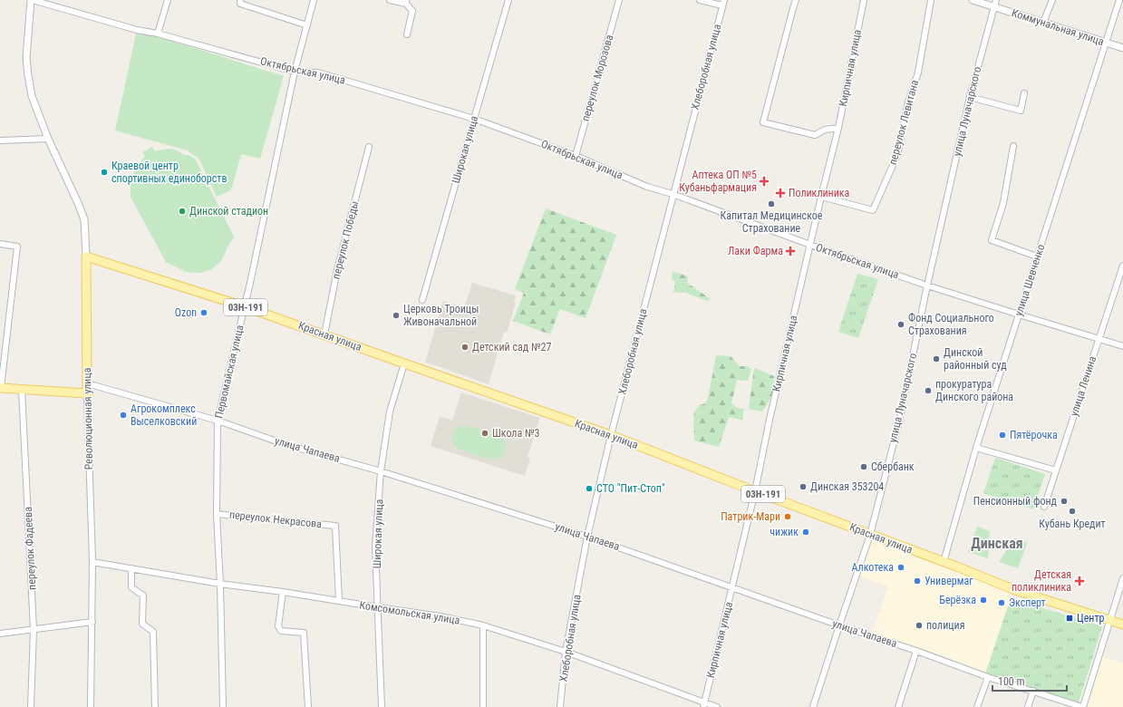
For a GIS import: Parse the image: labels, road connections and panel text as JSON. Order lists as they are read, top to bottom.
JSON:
{
  "streets": {
    "main road": ["03Н-191", "Красная улица", "Революционная улица"],
    "street": [
      "Коммунальная улица",
      "Хлеборобная улица",
      "Кирпичная улица",
      "Октябрьская улица",
      "переулок Морозова",
      "улица Луначарского",
      "переулок Левитана",
      "Широкая улица",
      "переулок Победы",
      "улица Шевченко",
      "Первомайская улица",
      "улица Ленина",
      "улица Чапаева",
      "переулок Некрасова",
      "переулок Фадеева",
      "Комсомольская улица"
    ]
  },
  "crossings": [
    ["Коммунальная улица", "улица Луначарского"],
    ["Коммунальная улица", "улица Шевченко"],
    ["Хлеборобная улица", "Октябрьская улица"],
    ["Хлеборобная улица", "Красная улица"],
    ["Хлеборобная улица", "улица Чапаева"],
    ["Хлеборобная улица", "Комсомольская улица"],
    ["Кирпичная улица", "Октябрьская улица"],
    ["Кирпичная улица", "переулок Левитана"],
    ["Кирпичная улица", "Красная улица"],
    ["Кирпичная улица", "улица Чапаева"],
    ["Кирпичная улица", "Комсомольская улица"],
    ["Октябрьская улица", "переулок Морозова"],
    ["Октябрьская улица", "улица Луначарского"],
    ["Октябрьская улица", "Широкая улица"],
    ["Октябрьская улица", "улица Шевченко"],
    ["Октябрьская улица", "Первомайская улица"],
    ["Октябрьская улица", "улица Ленина"],
    ["Октябрьская улица", "Революционная улица"],
    ["улица Луначарского", "Красная улица"],
    ["улица Луначарского", "улица Чапаева"],
    ["Широкая улица", "Красная улица"],
    ["Широкая улица", "улица Чапаева"],
    ["Широкая улица", "Комсомольская улица"],
    ["переулок Победы", "Красная улица"],
    ["улица Шевченко", "Красная улица"],
    ["Красная улица", "Первомайская улица"],
    ["Красная улица", "Революционная улица"],
    ["Первомайская улица", "улица Чапаева"],
    ["Первомайская улица", "переулок Некрасова"],
    ["Первомайская улица", "Комсомольская улица"],
    ["Революционная улица", "улица Чапаева"],
    ["Революционная улица", "Комсомольская улица"],
    ["переулок Некрасова", "Комсомольская улица"]
  ],
  "districts": ["Динская"],
  "places": {
    "other": [
      "Краевой центр спортивных единоборств",
      "Капитал Медицинское Страхование",
      "Динской стадион",
      "Ozon",
      "Церковь Троицы Живоначальной",
      "Фонд Социального Страхования",
      "Детский сад №27",
      "Динской районный суд",
      "прокуратура Динского района",
      "Агрокомплекс Выселковский",
      "Школа №3",
      "Пятёрочка",
      "Сбербанк",
      "Динская 353204",
      "СТО \"Пит-Стоп\"",
      "Пенсионный фонд",
      "Кубань Кредит",
      "Патрик-Мари",
      "чижик",
      "Алкотека",
      "Универмаг",
      "Берёзка",
      "Эксперт",
      "полиция"
    ],
    "health": [
      "Аптека ОП №5 Кубаньфармация",
      "Поликлиника",
      "Лаки Фарма",
      "Детская поликлиника"
    ],
    "transit": ["Центр"]
  },
  "scale_bar": "100 m"
}
